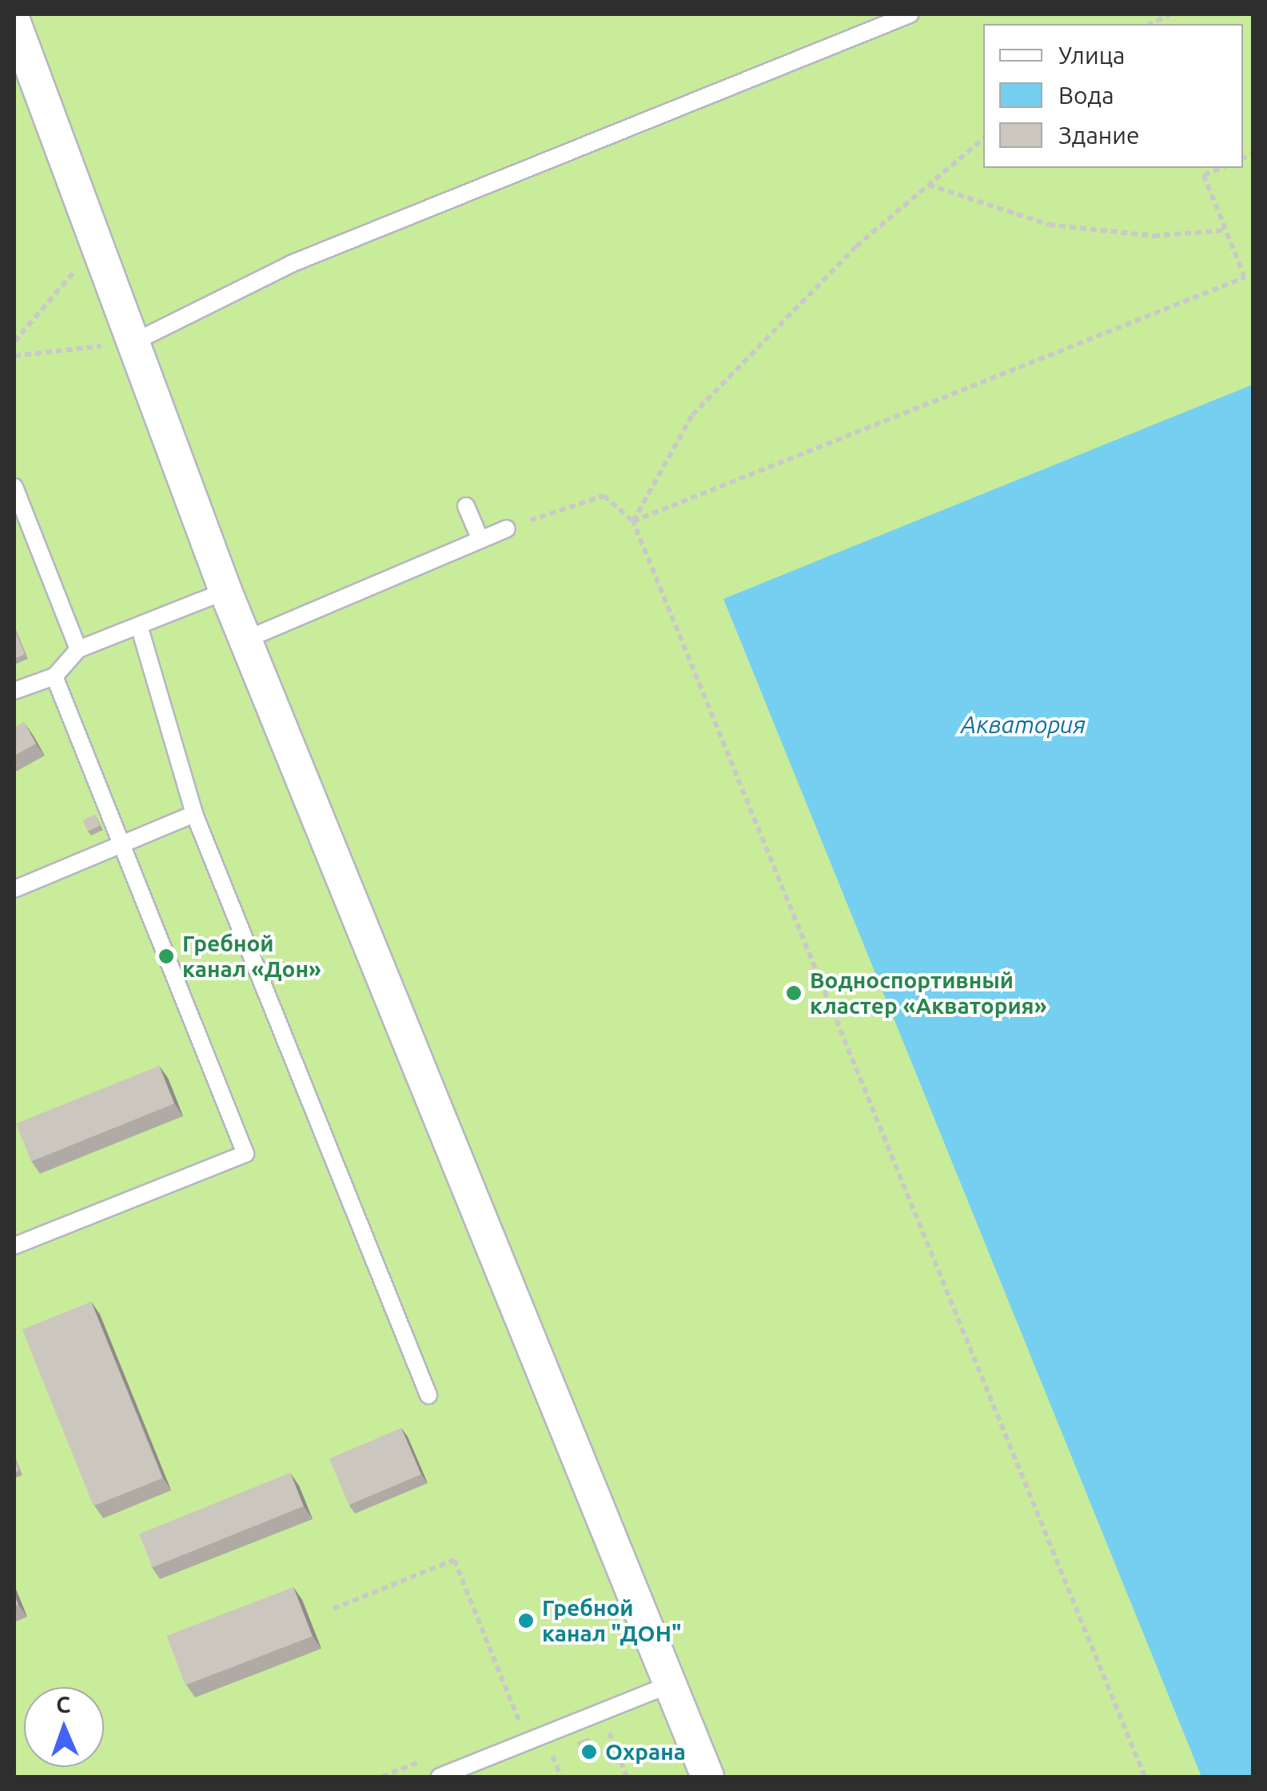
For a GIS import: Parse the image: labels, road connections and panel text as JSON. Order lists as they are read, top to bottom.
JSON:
{
  "water": ["Акватория"],
  "places": [
    "Гребной канал «Дон»",
    "Водноспортивный кластер «Акватория»",
    "Гребной канал \"ДОН\"",
    "Охрана"
  ],
  "legend": ["Улица", "Вода", "Здание"],
  "north": "top"
}
